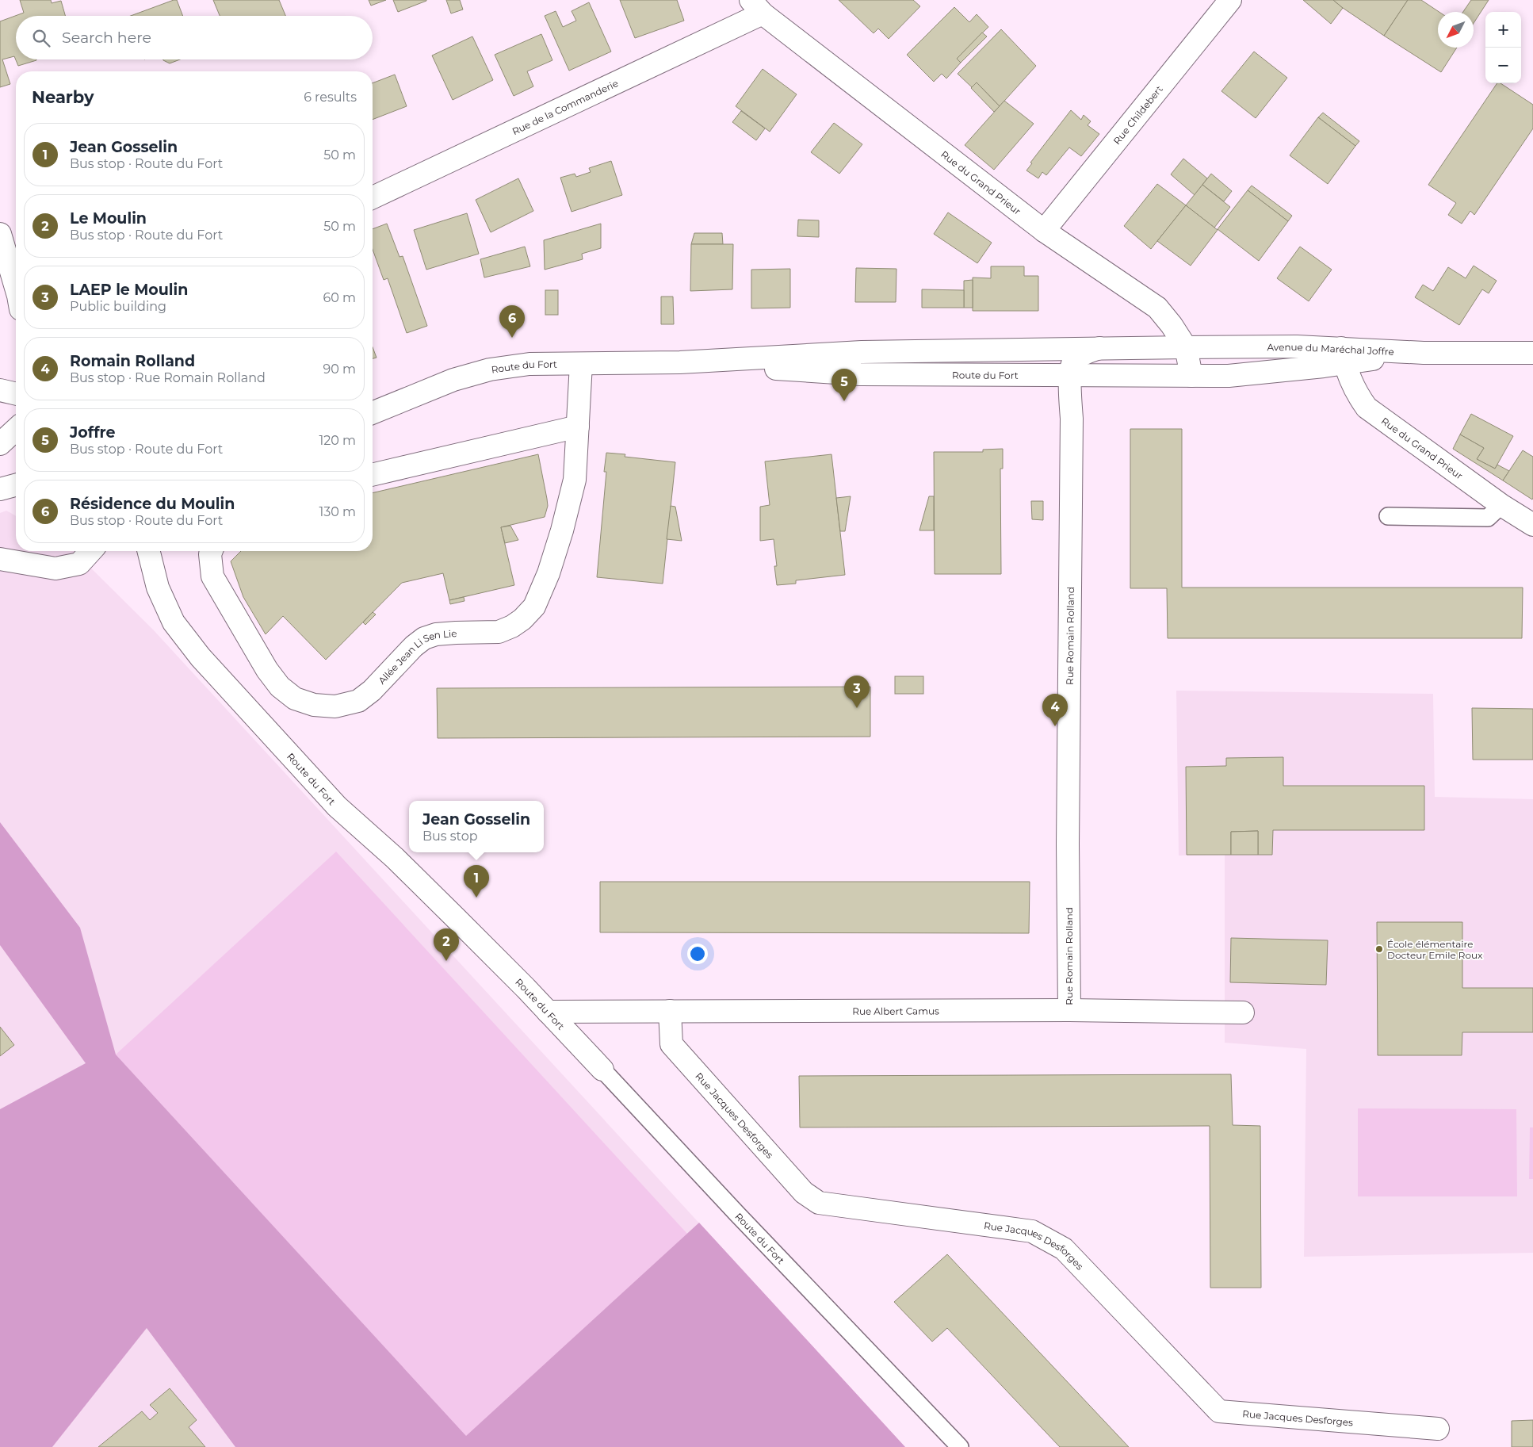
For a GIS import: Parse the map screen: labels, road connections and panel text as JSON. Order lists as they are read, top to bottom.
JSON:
{
  "streets": {
    "street": [
      "Rue de la Commanderie",
      "Rue Childebert",
      "Rue du Grand Prieur",
      "Avenue du Maréchal Joffre",
      "Route du Fort",
      "Rue Romain Rolland",
      "Allée Jean Li Sen Lie",
      "Rue Albert Camus",
      "Rue Jacques Desforges"
    ]
  },
  "crossings": [
    ["Rue de la Commanderie", "Rue du Grand Prieur"],
    ["Rue Childebert", "Rue du Grand Prieur"],
    ["Rue du Grand Prieur", "Avenue du Maréchal Joffre"],
    ["Rue du Grand Prieur", "Route du Fort"],
    ["Avenue du Maréchal Joffre", "Route du Fort"],
    ["Route du Fort", "Rue Romain Rolland"],
    ["Route du Fort", "Allée Jean Li Sen Lie"],
    ["Route du Fort", "Rue Albert Camus"],
    ["Rue Romain Rolland", "Rue Albert Camus"],
    ["Rue Albert Camus", "Rue Jacques Desforges"]
  ],
  "places": ["École élémentaire Docteur Emile Roux"],
  "north": "bottom left",
  "page": {
    "map_buttons": ["+", "−"],
    "search": "Search here",
    "heading": ["Nearby", "6 results"],
    "list": [
      {
        "mark": "1",
        "name": "Jean Gosselin",
        "note": "Bus stop · Route du Fort",
        "value": "50 m"
      },
      {
        "mark": "2",
        "name": "Le Moulin",
        "note": "Bus stop · Route du Fort",
        "value": "50 m"
      },
      {
        "mark": "3",
        "name": "LAEP le Moulin",
        "note": "Public building",
        "value": "60 m"
      },
      {
        "mark": "4",
        "name": "Romain Rolland",
        "note": "Bus stop · Rue Romain Rolland",
        "value": "90 m"
      },
      {
        "mark": "5",
        "name": "Joffre",
        "note": "Bus stop · Route du Fort",
        "value": "120 m"
      },
      {
        "mark": "6",
        "name": "Résidence du Moulin",
        "note": "Bus stop · Route du Fort",
        "value": "130 m"
      }
    ],
    "pins": [
      "6",
      "5",
      "3",
      "4",
      "1",
      "2"
    ],
    "popup": ["Jean Gosselin", "Bus stop"]
  }
}
